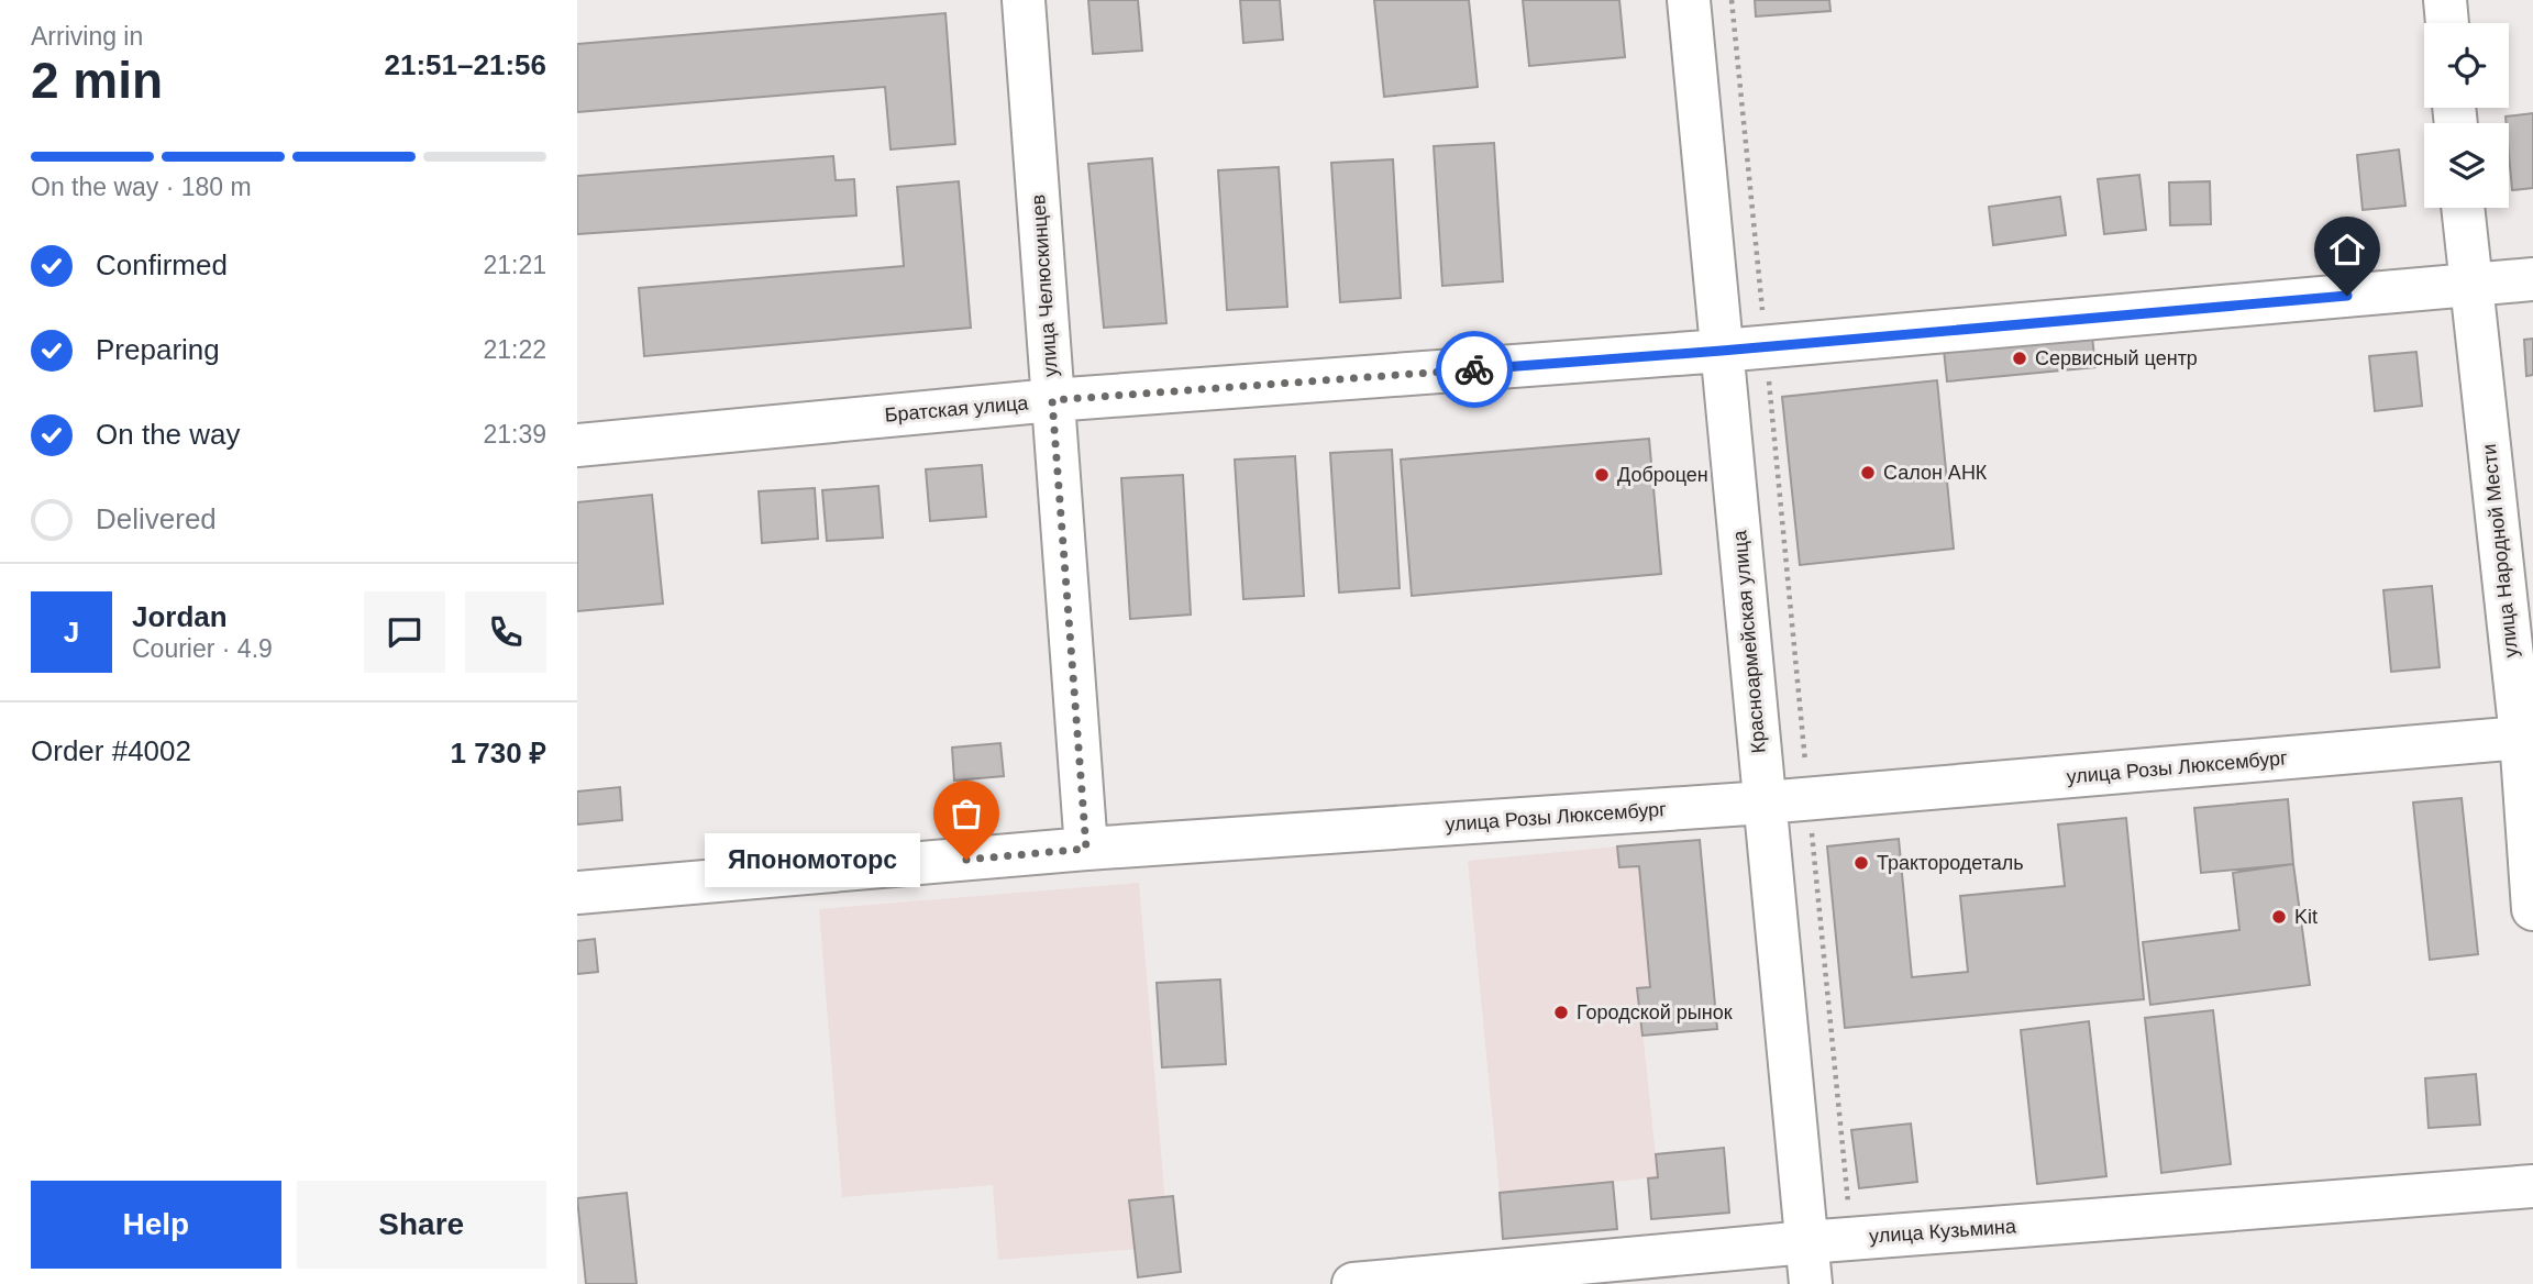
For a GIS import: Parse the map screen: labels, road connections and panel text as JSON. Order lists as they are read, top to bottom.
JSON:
{
  "streets": {
    "street": [
      "улица Челюскинцев",
      "Братская улица",
      "улица Народной Мести",
      "Красноармейская улица",
      "улица Розы Люксембург",
      "улица Кузьмина"
    ]
  },
  "crossings": [
    ["улица Челюскинцев", "Братская улица"],
    ["улица Челюскинцев", "улица Розы Люксембург"],
    ["Братская улица", "улица Народной Мести"],
    ["Братская улица", "Красноармейская улица"],
    ["улица Народной Мести", "улица Розы Люксембург"],
    ["Красноармейская улица", "улица Розы Люксембург"],
    ["Красноармейская улица", "улица Кузьмина"]
  ],
  "places": [
    "Сервисный центр",
    "Салон АНК",
    "Доброцен",
    "Япономоторс",
    "Трактородеталь",
    "Kit",
    "Городской рынок"
  ],
  "page": {
    "heading": ["2 min", "Arriving in", "21:51–21:56"],
    "panel": [
      "Jordan",
      "Courier · 4.9",
      "Order #4002",
      "1 730 ₽"
    ],
    "bar": "On the way · 180 m",
    "list": [
      ["Confirmed", "21:21"],
      ["Preparing", "21:22"],
      ["On the way", "21:39"],
      "Delivered"
    ],
    "round": "J",
    "bubble": "Япономоторс",
    "buttons": ["Help", "Share"]
  }
}
